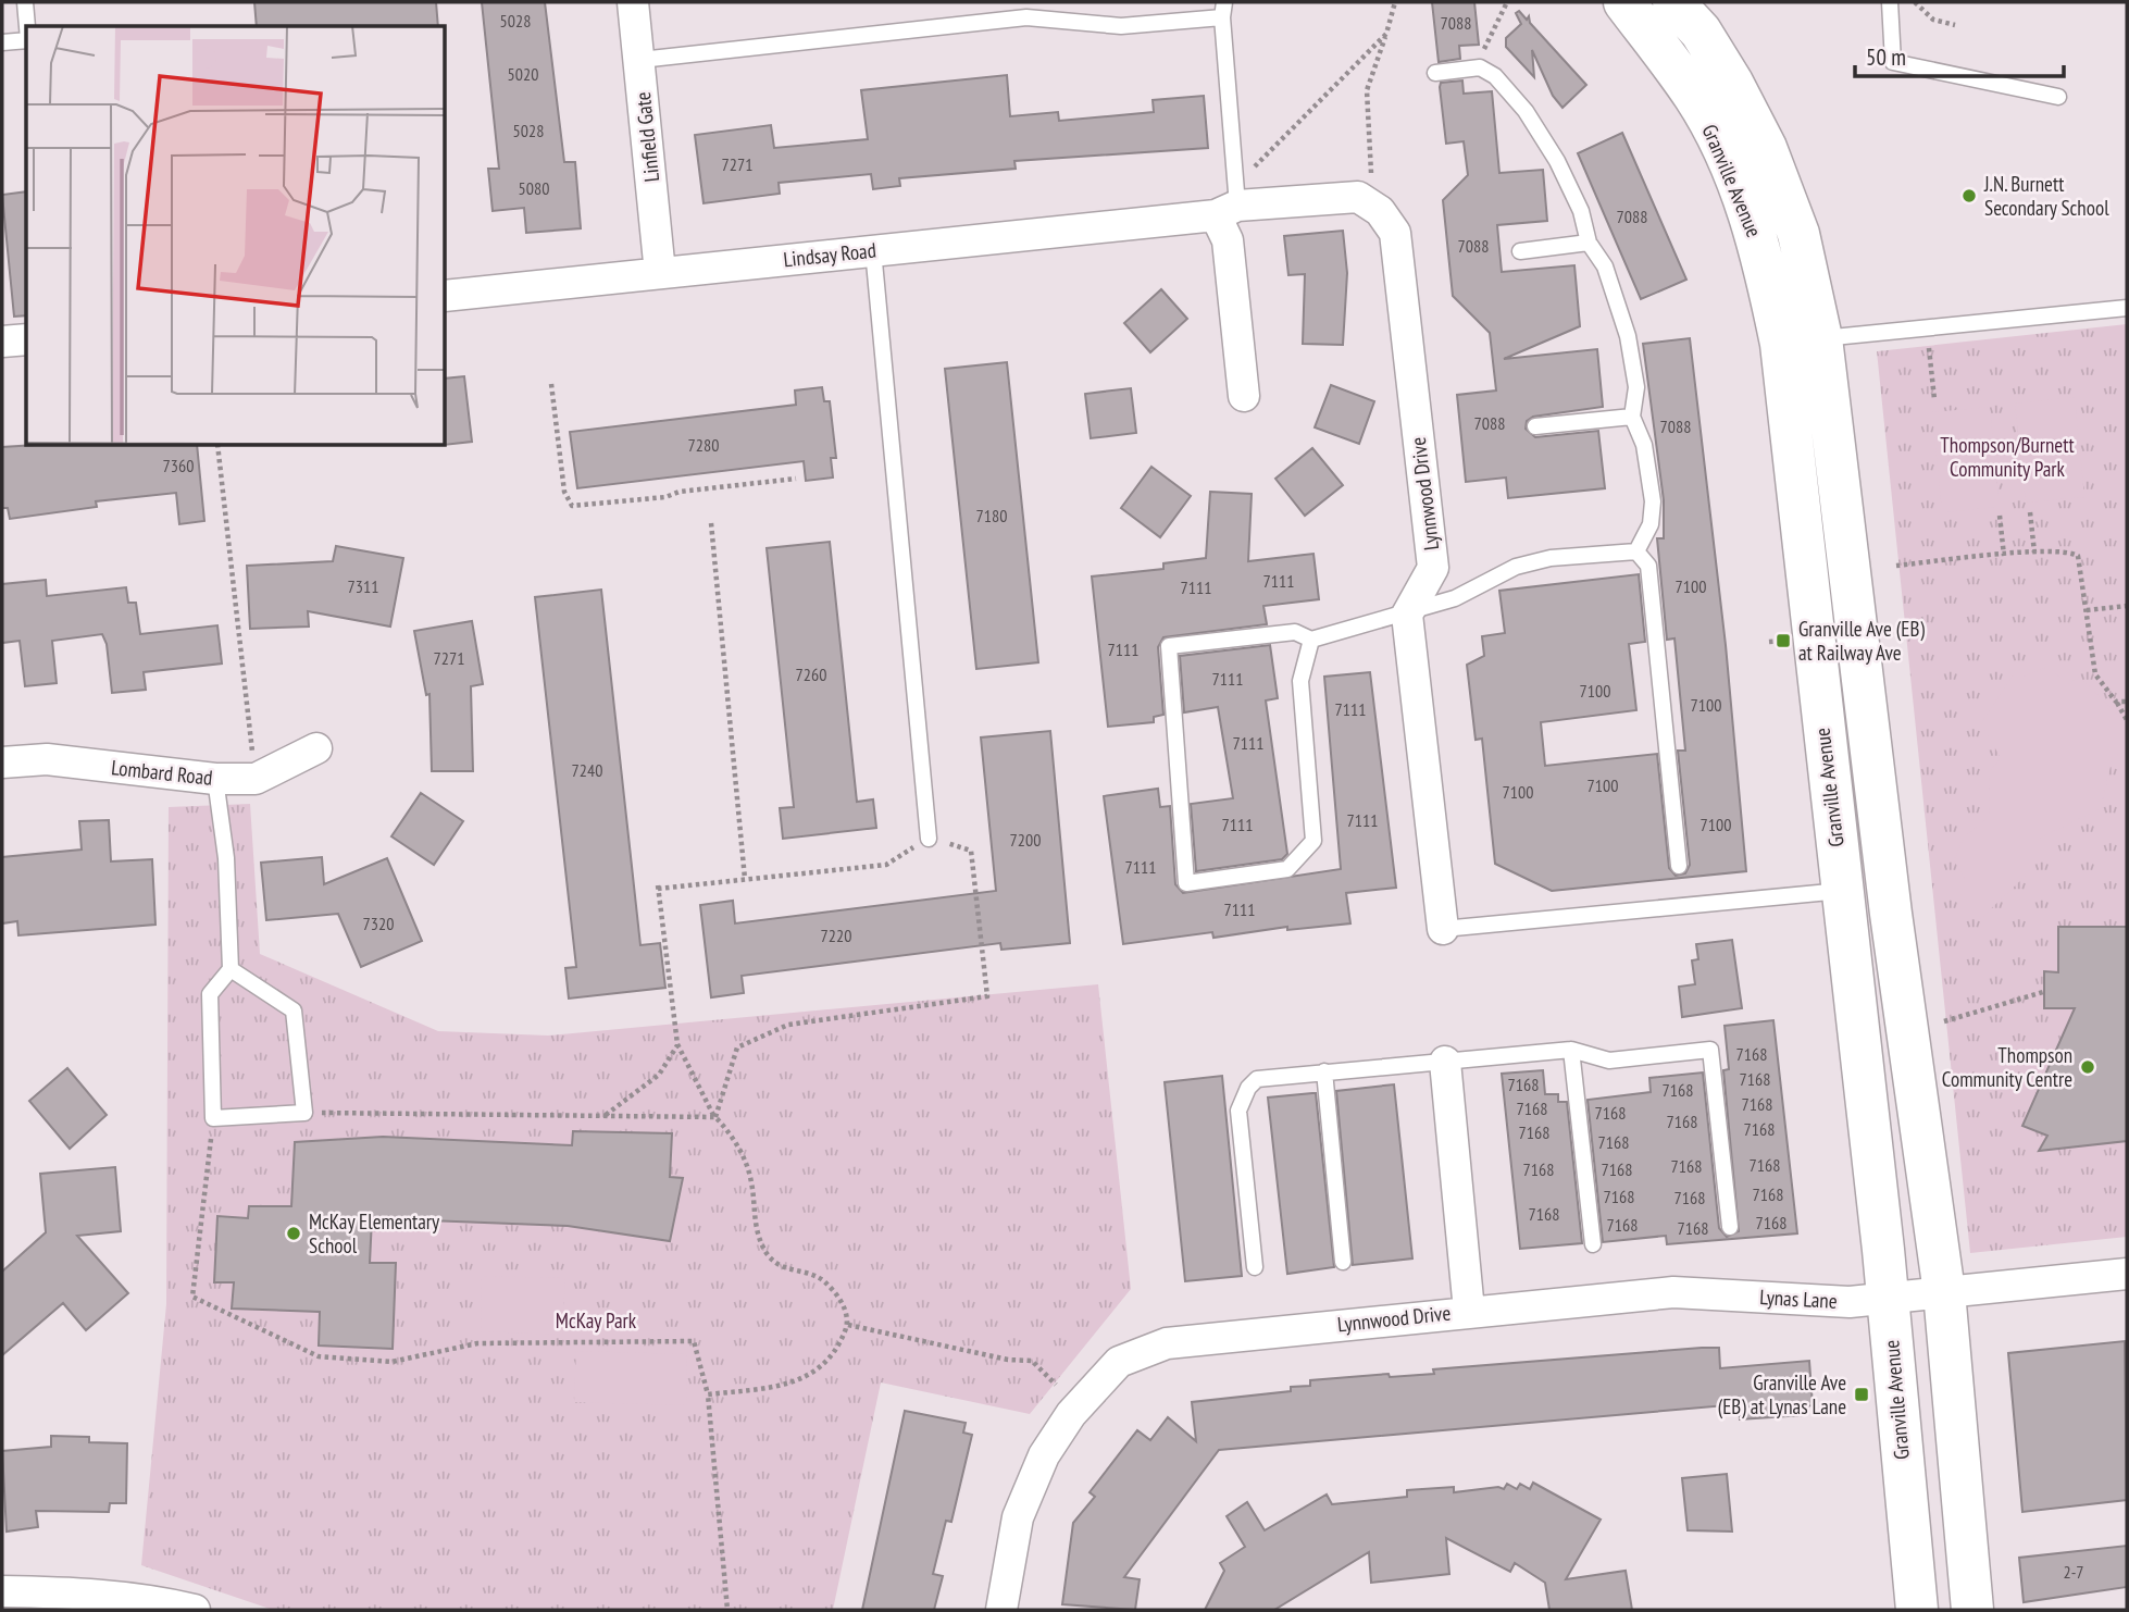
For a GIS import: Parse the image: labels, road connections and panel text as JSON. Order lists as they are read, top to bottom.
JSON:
{
  "streets": {
    "main road": ["Granville Avenue"],
    "street": [
      "Linfield Gate",
      "Lindsay Road",
      "Lynnwood Drive",
      "Lombard Road",
      "Lynas Lane"
    ]
  },
  "crossings": [
    ["Linfield Gate", "Lindsay Road"],
    ["Granville Avenue", "Lynas Lane"],
    ["Lindsay Road", "Lynnwood Drive"],
    ["Lynnwood Drive", "Lynas Lane"]
  ],
  "parks": ["Thompson/Burnett Community Park", "McKay Park"],
  "places": {
    "other": ["J.N. Burnett Secondary School", "Thompson Community Centre", "McKay Elementary School"],
    "transit": ["Granville Ave (EB) at Railway Ave", "Granville Ave (EB) at Lynas Lane"]
  },
  "house_numbers": [
    "5028",
    "7088",
    "5020",
    "5028",
    "7271",
    "5080",
    "7088",
    "7088",
    "7088",
    "7088",
    "7280",
    "7360",
    "7180",
    "7111",
    "7311",
    "7100",
    "7111",
    "7111",
    "7271",
    "7260",
    "7111",
    "7100",
    "7100",
    "7111",
    "7111",
    "7240",
    "7100",
    "7100",
    "7111",
    "7111",
    "7100",
    "7200",
    "7111",
    "7111",
    "7320",
    "7220",
    "7168",
    "7168",
    "7168",
    "7168",
    "7168",
    "7168",
    "7168",
    "7168",
    "7168",
    "7168",
    "7168",
    "7168",
    "7168",
    "7168",
    "7168",
    "7168",
    "7168",
    "7168",
    "7168",
    "7168",
    "7168",
    "7168",
    "2-7"
  ],
  "scale_bar": "50 m"
}
